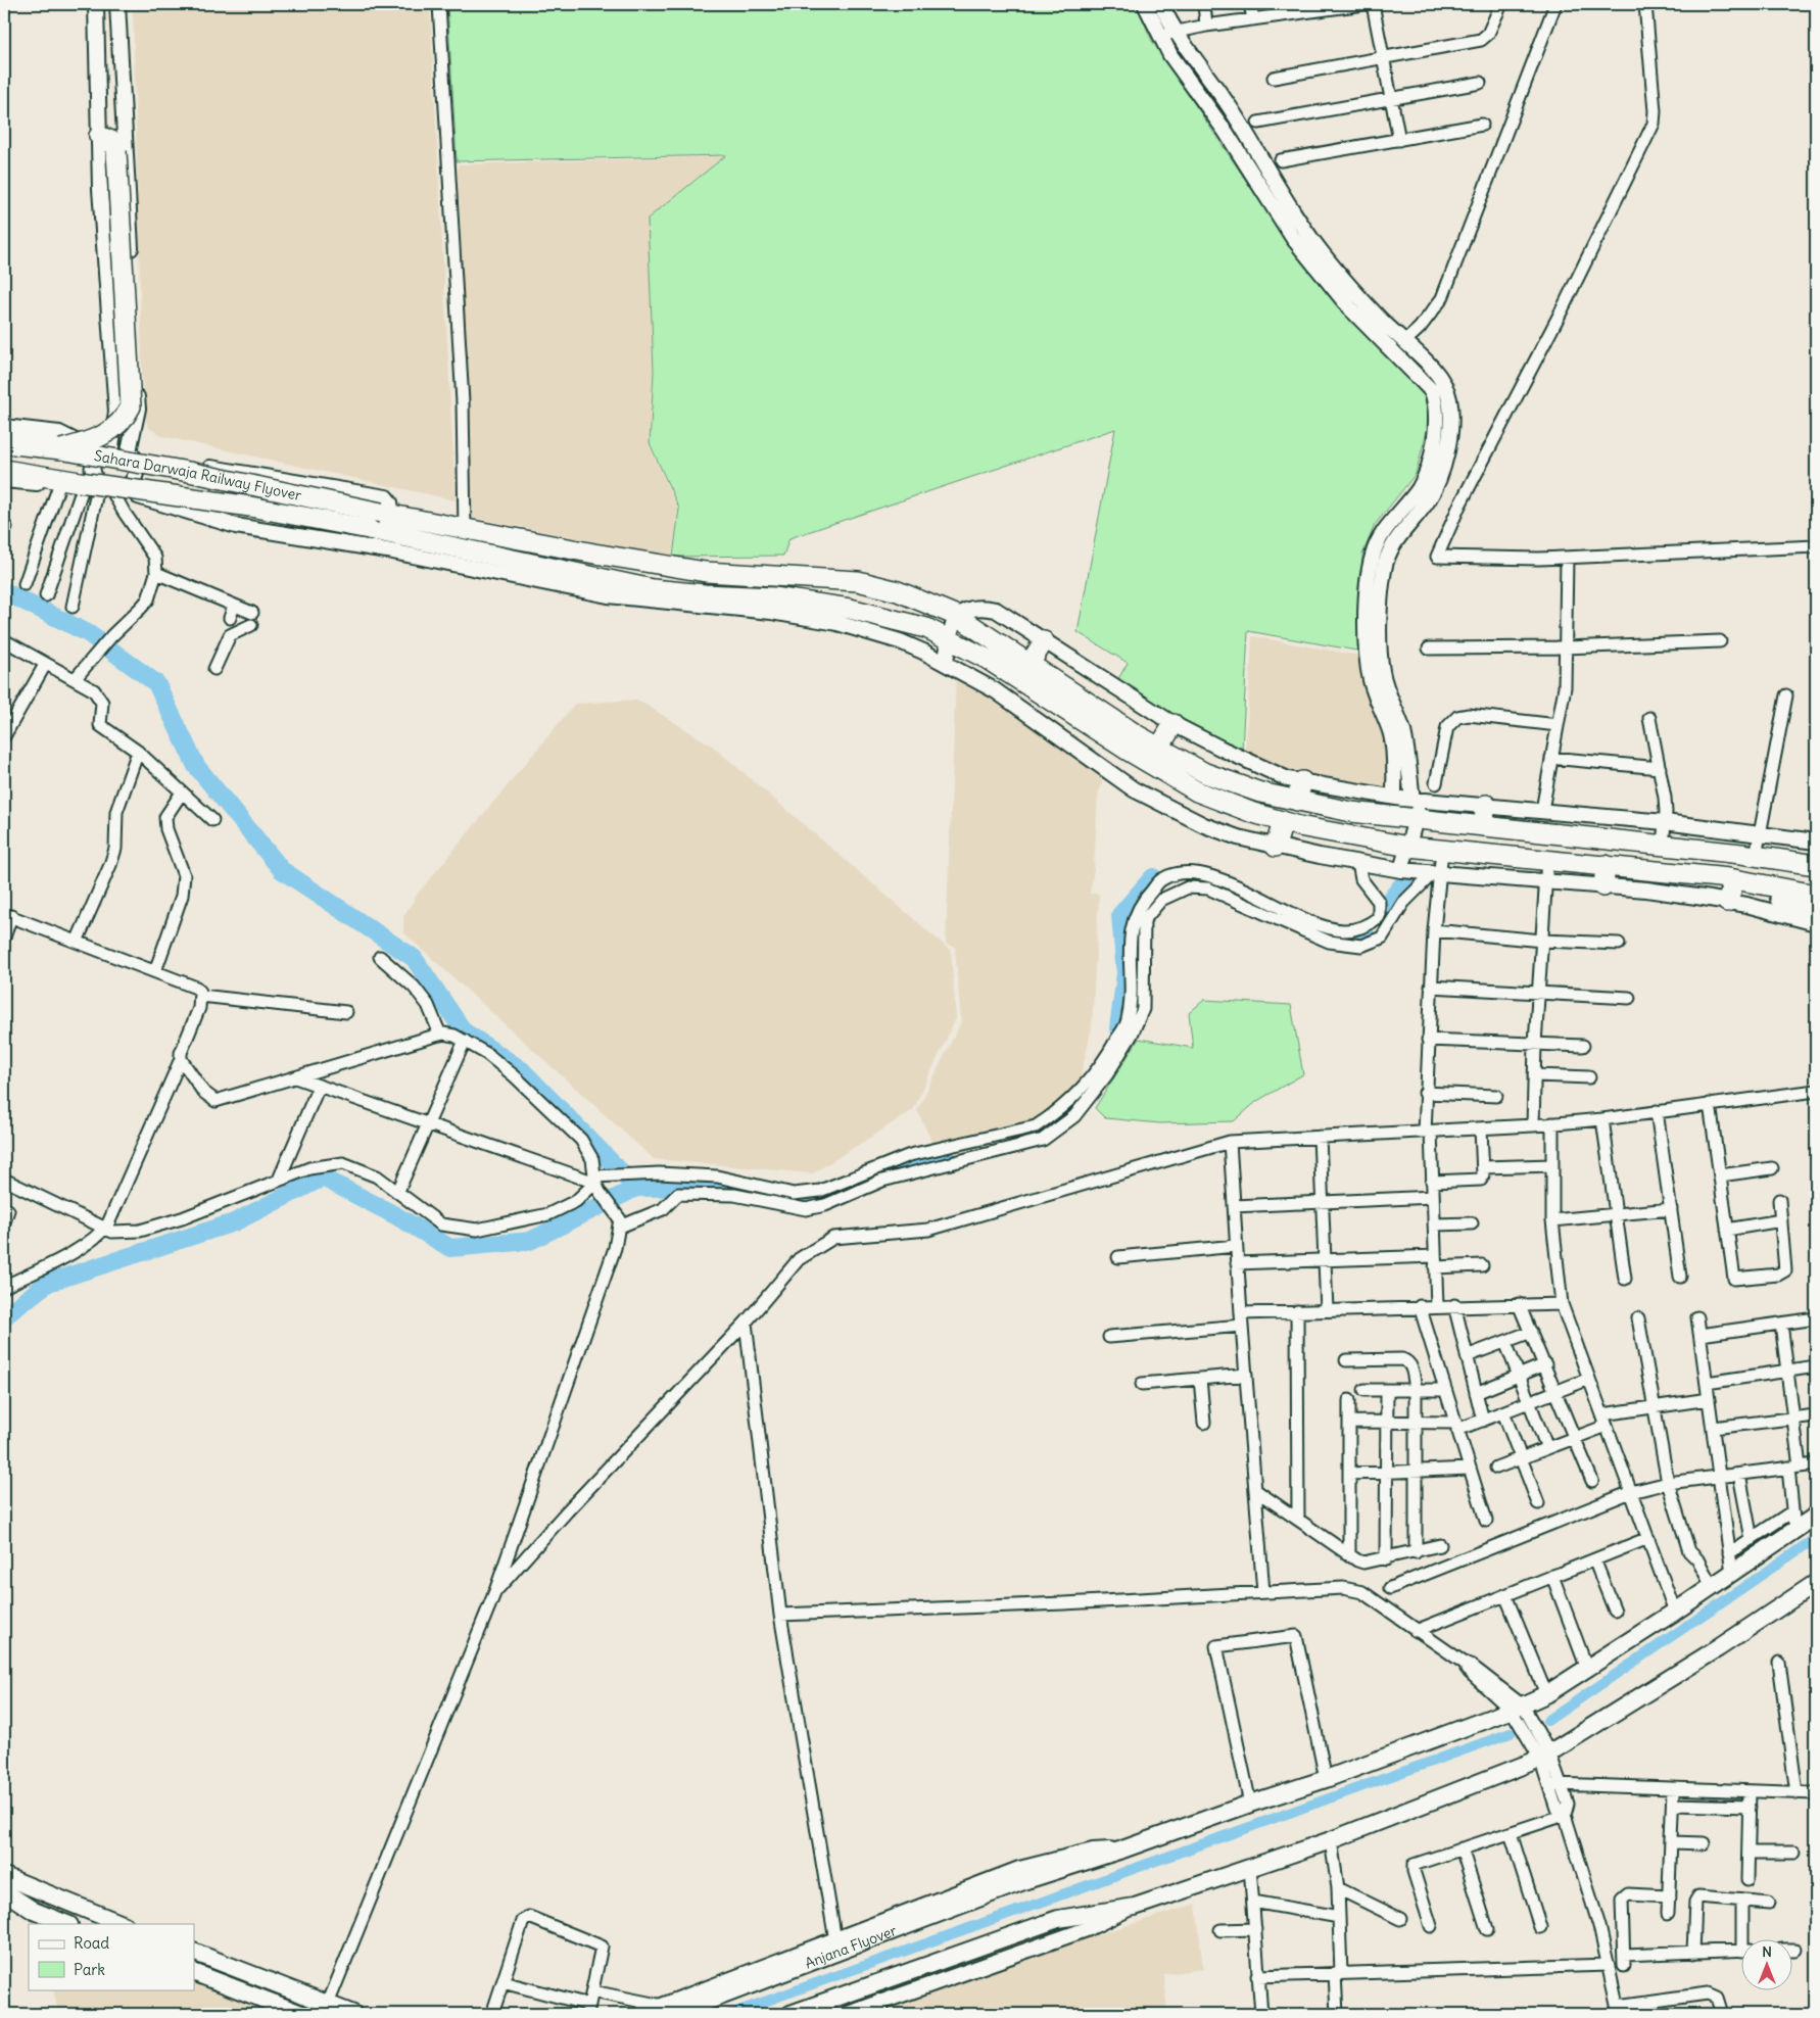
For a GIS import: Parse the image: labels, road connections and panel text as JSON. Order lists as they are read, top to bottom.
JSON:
{
  "streets": {
    "highway": ["Sahara Darwaja Railway Flyover"],
    "main road": ["Anjana Flyover"]
  },
  "legend": ["Road", "Park"],
  "north": "top"
}
